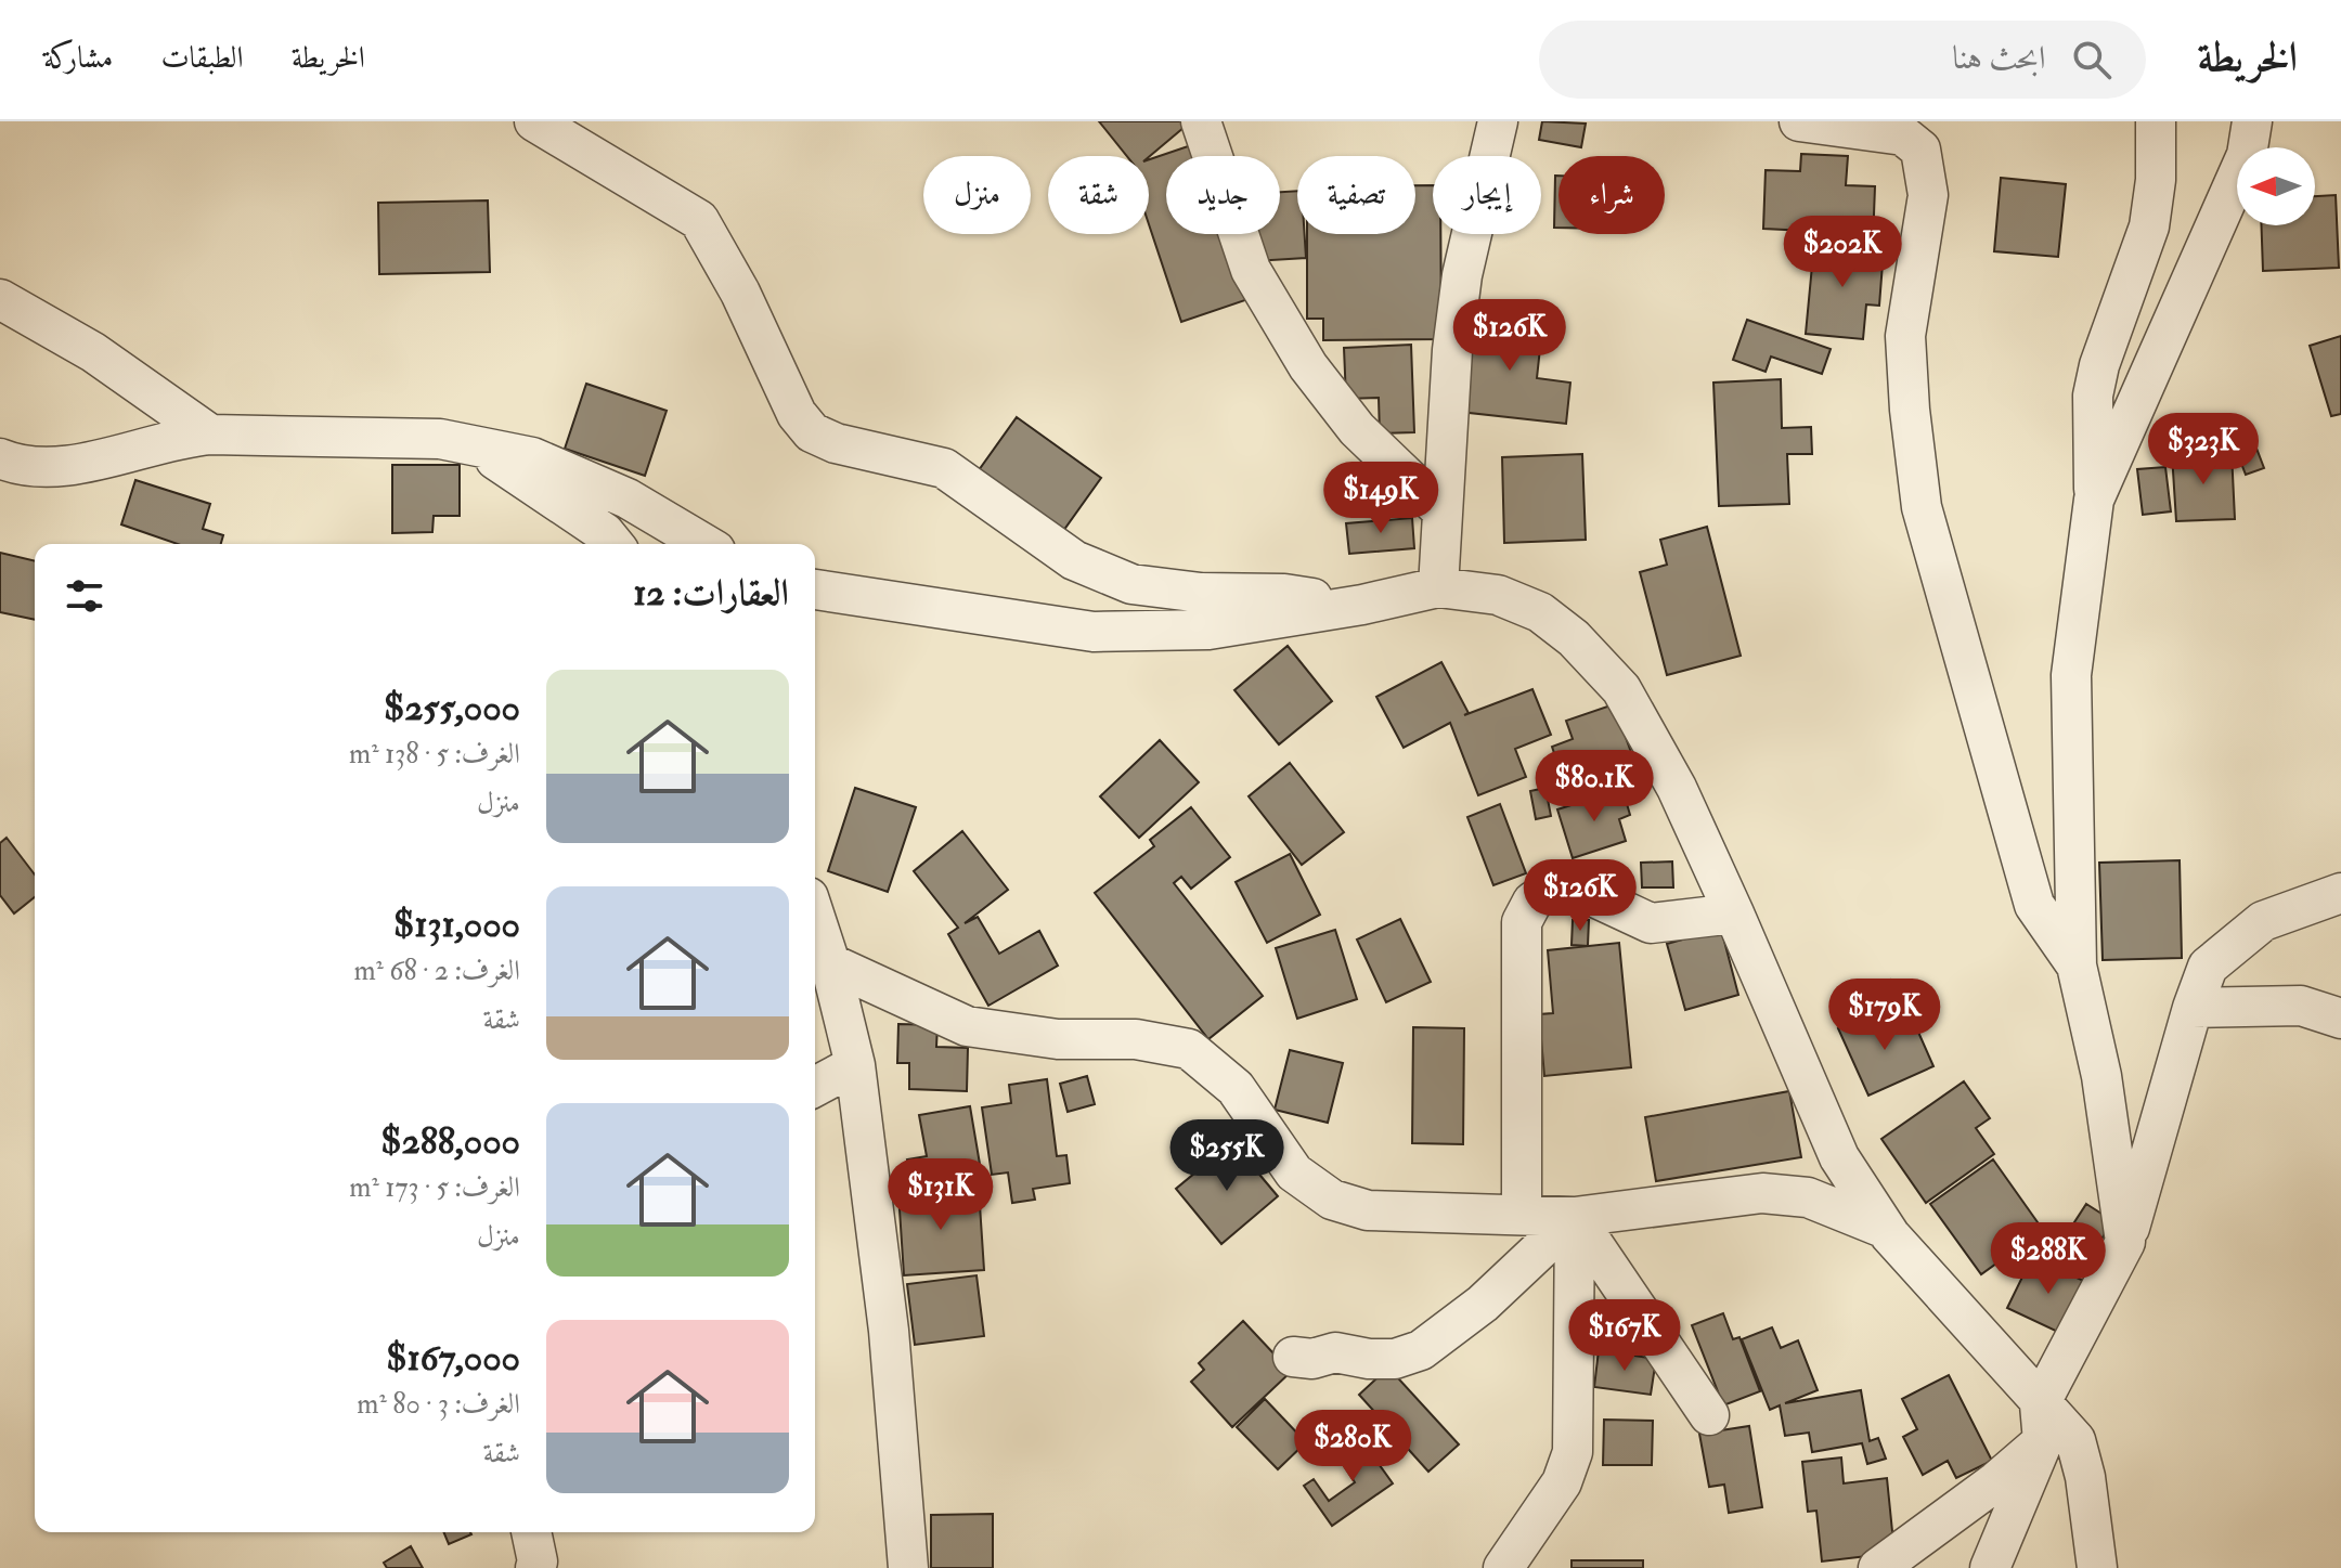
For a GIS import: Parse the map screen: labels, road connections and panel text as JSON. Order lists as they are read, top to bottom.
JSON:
{
  "north": "left",
  "page": {
    "header": "الخريطة",
    "search": "ابحث هنا",
    "nav": ["الخريطة", "الطبقات", "مشاركة"],
    "chip": [
      "شراء",
      "إيجار",
      "تصفية",
      "جديد",
      "شقة",
      "منزل"
    ],
    "price": [
      "$202K",
      "$126K",
      "$323K",
      "$149K",
      "$80.1K",
      "$126K",
      "$179K",
      "$255K",
      "$131K",
      "$288K",
      "$167K",
      "$280K"
    ],
    "heading": "العقارات: 12",
    "list": [
      {
        "name": "$255,000",
        "note": "الغرف: 5 · 138 m² · منزل"
      },
      {
        "name": "$131,000",
        "note": "الغرف: 2 · 68 m² · شقة"
      },
      {
        "name": "$288,000",
        "note": "الغرف: 5 · 173 m² · منزل"
      },
      {
        "name": "$167,000",
        "note": "الغرف: 3 · 80 m² · شقة"
      }
    ]
  }
}
